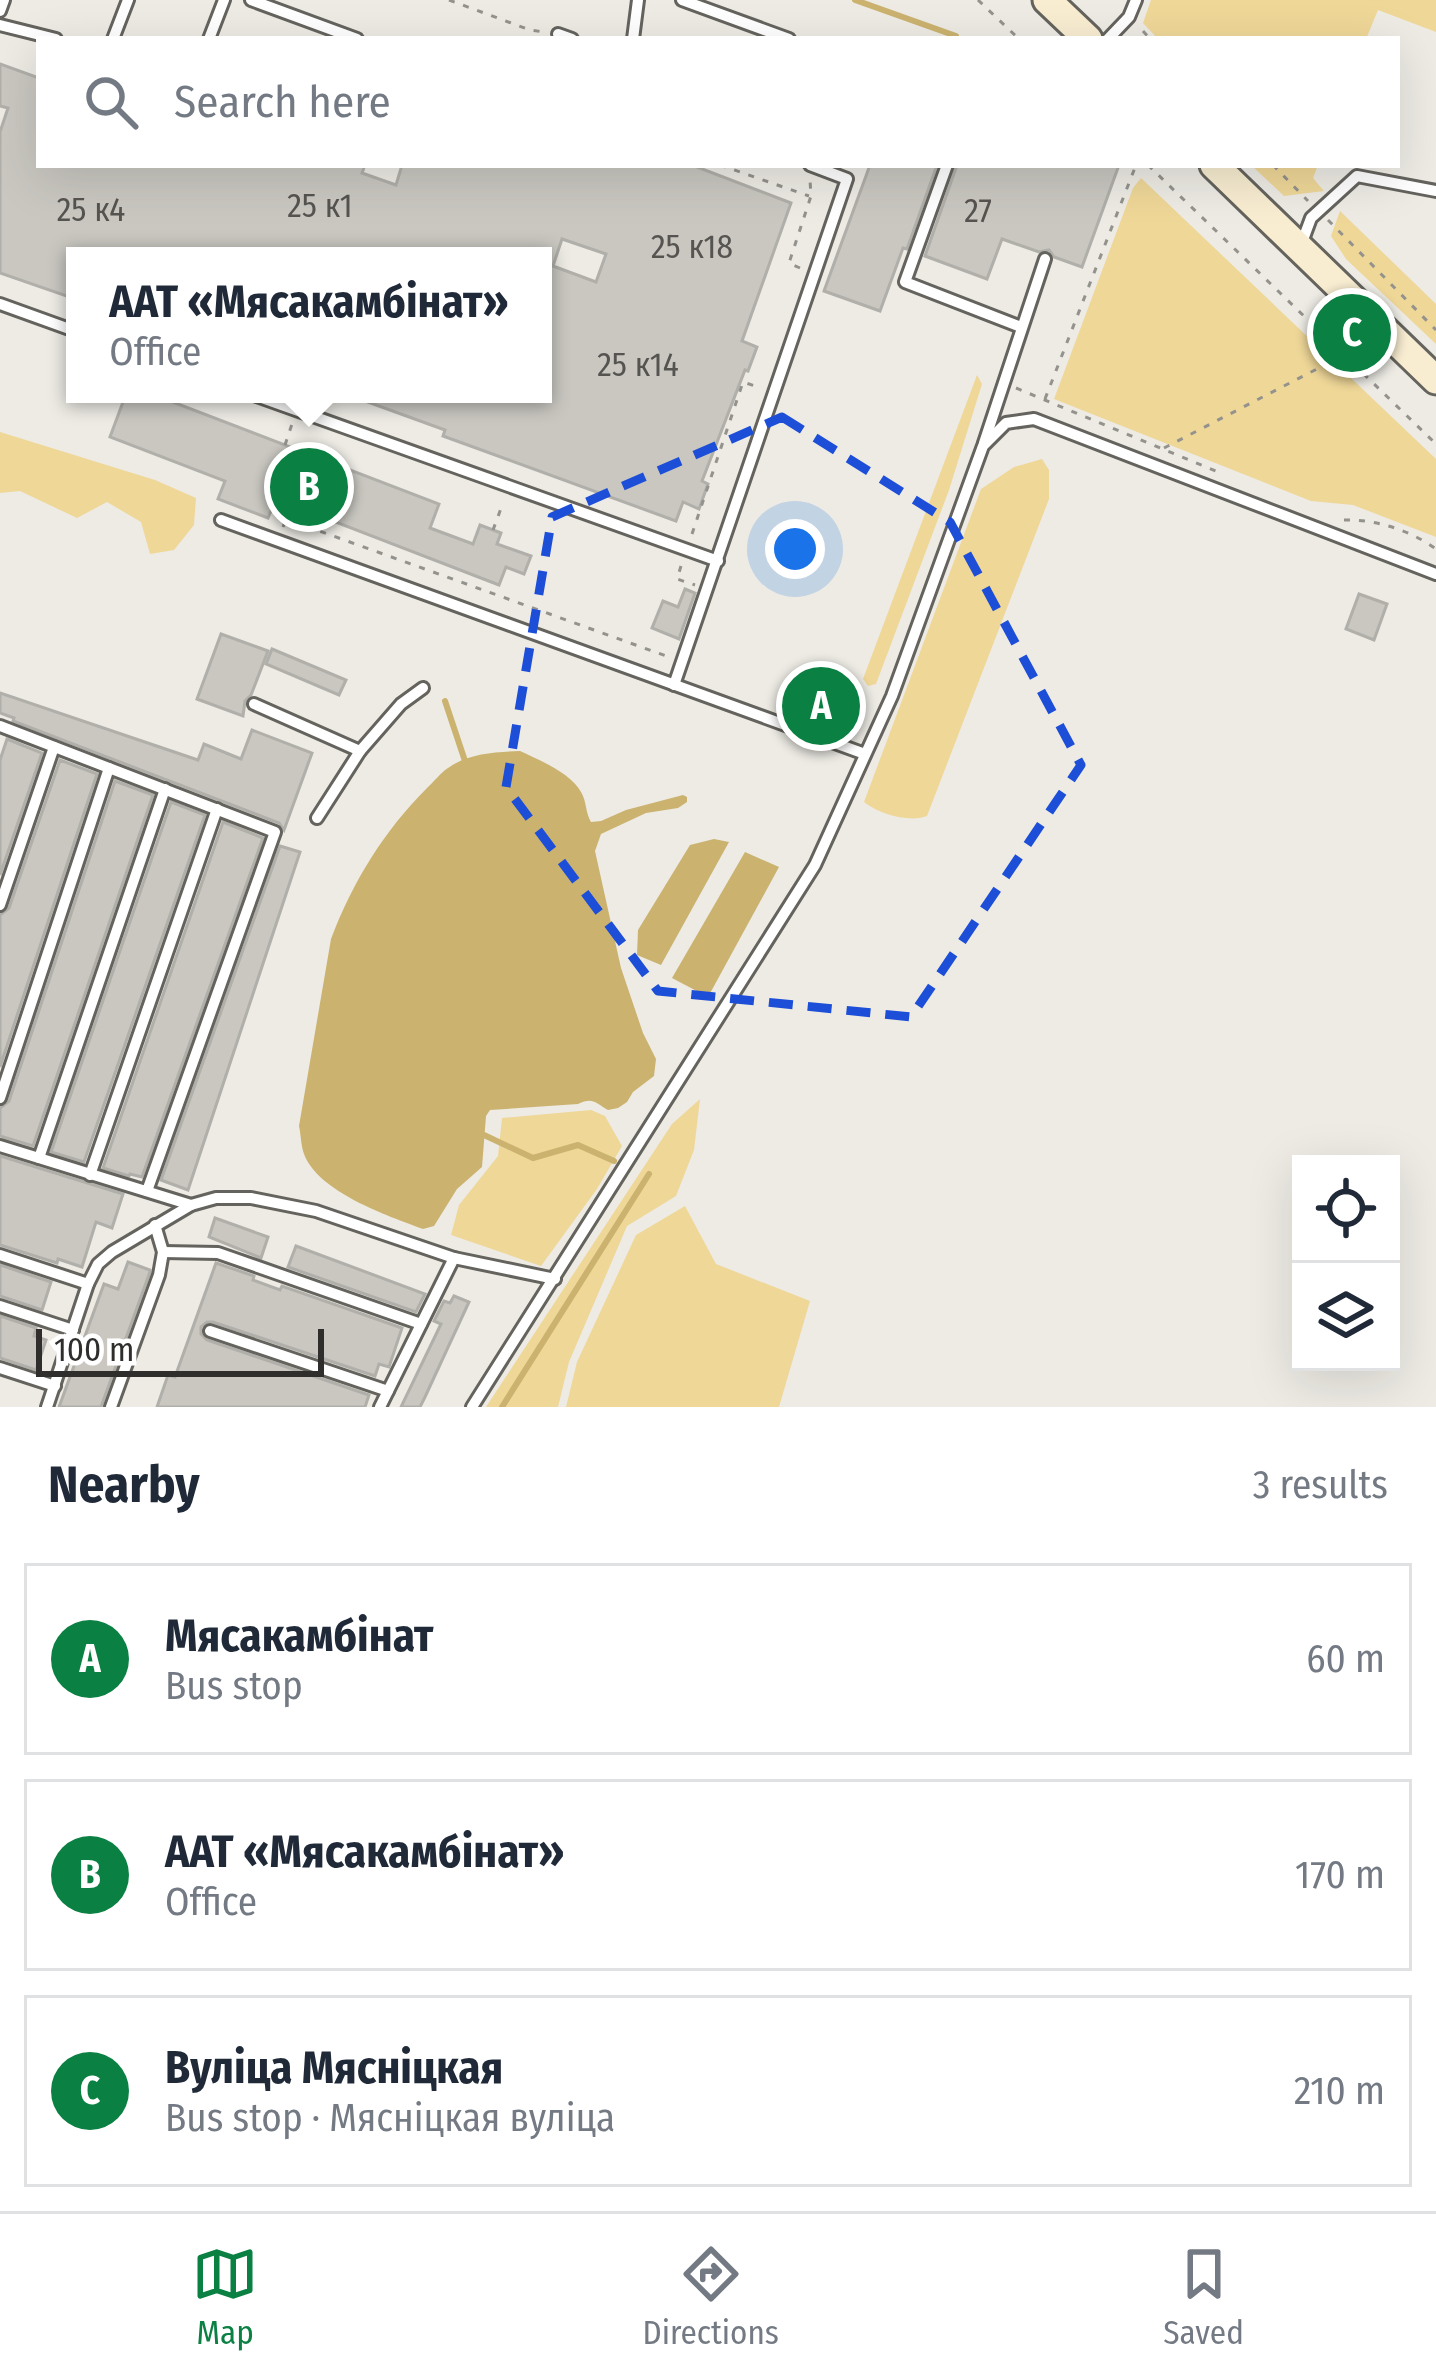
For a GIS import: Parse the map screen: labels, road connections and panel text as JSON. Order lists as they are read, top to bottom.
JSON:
{
  "house_numbers": [
    "25 к1",
    "25 к4",
    "27",
    "25 к18",
    "25 к14"
  ],
  "scale_bar": "100 m",
  "page": {
    "search": "Search here",
    "popup": ["ААТ «Мясакамбінат»", "Office"],
    "pins": ["C", "B", "A"],
    "scale": "100 m",
    "heading": ["Nearby", "3 results"],
    "list": [
      {
        "mark": "A",
        "name": "Мясакамбінат",
        "note": "Bus stop",
        "value": "60 m"
      },
      {
        "mark": "B",
        "name": "ААТ «Мясакамбінат»",
        "note": "Office",
        "value": "170 m"
      },
      {
        "mark": "C",
        "name": "Вуліца Мясніцкая",
        "note": "Bus stop · Мясніцкая вуліца",
        "value": "210 m"
      }
    ],
    "nav": ["Map", "Directions", "Saved"]
  }
}
